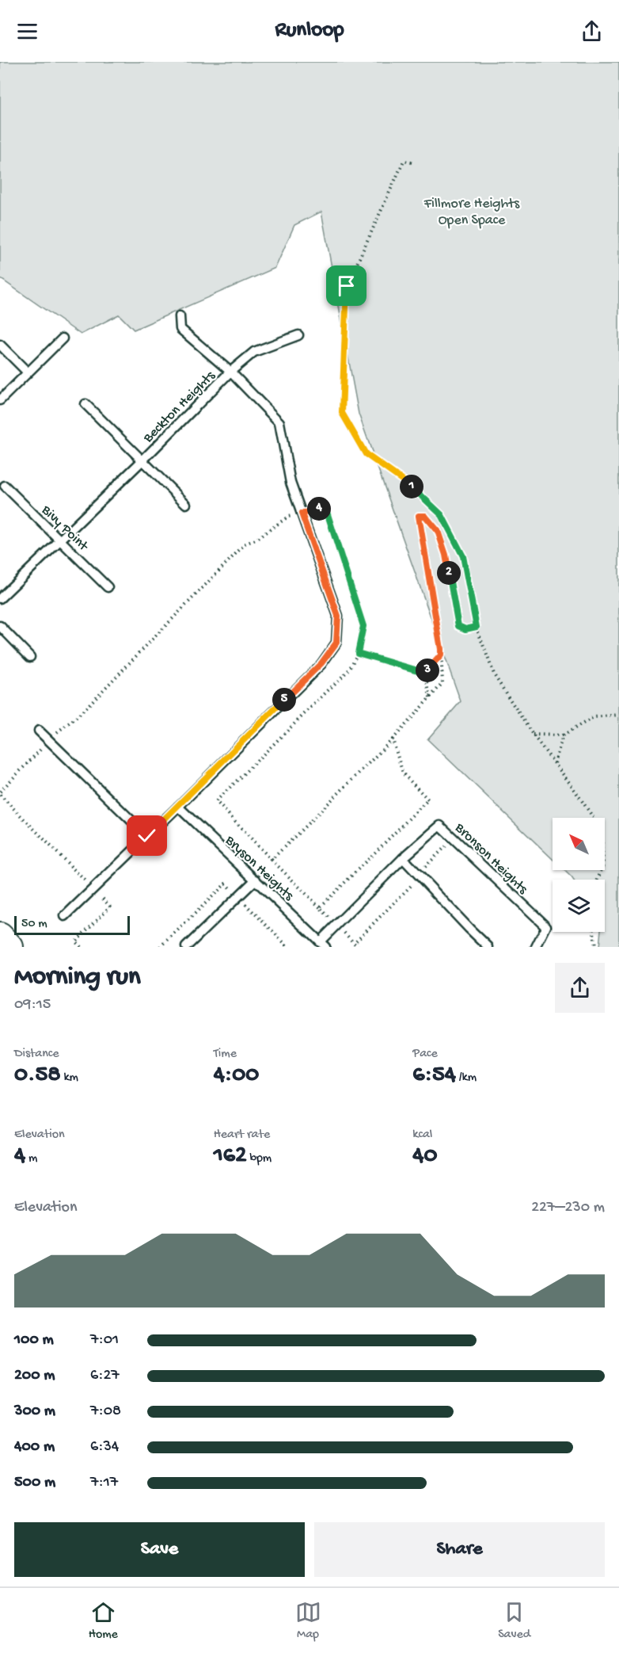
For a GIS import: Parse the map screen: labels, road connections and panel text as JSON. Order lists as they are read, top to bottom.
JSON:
{
  "streets": {
    "lane": [
      "Beckton Heights",
      "Bivy Point",
      "Bronson Heights",
      "Bryson Heights"
    ]
  },
  "crossings": [
    ["Beckton Heights", "Bivy Point"],
    ["Beckton Heights", "Bryson Heights"],
    ["Bronson Heights", "Bryson Heights"]
  ],
  "parks": ["Fillmore Heights Open Space"],
  "scale_bar": "50 m",
  "north": "top left",
  "page": {
    "header": "Runloop",
    "pins": [
      "1",
      "4",
      "2",
      "3",
      "5"
    ],
    "scale": "50 m",
    "heading": ["Morning run", "09:15"],
    "stats": [
      ["Distance", "0.58 km"],
      ["Time", "4:00"],
      ["Pace", "6:54 /km"],
      ["Elevation", "4 m"],
      ["Heart rate", "162 bpm"],
      ["kcal", "40"]
    ],
    "chart": ["Elevation", "227–230 m"],
    "list": [
      {
        "name": "100 m",
        "note": "7:01"
      },
      {
        "name": "200 m",
        "note": "6:27"
      },
      {
        "name": "300 m",
        "note": "7:08"
      },
      {
        "name": "400 m",
        "note": "6:34"
      },
      {
        "name": "500 m",
        "note": "7:17"
      }
    ],
    "buttons": ["Save", "Share"],
    "tabs": ["Home", "Map", "Saved"]
  }
}
